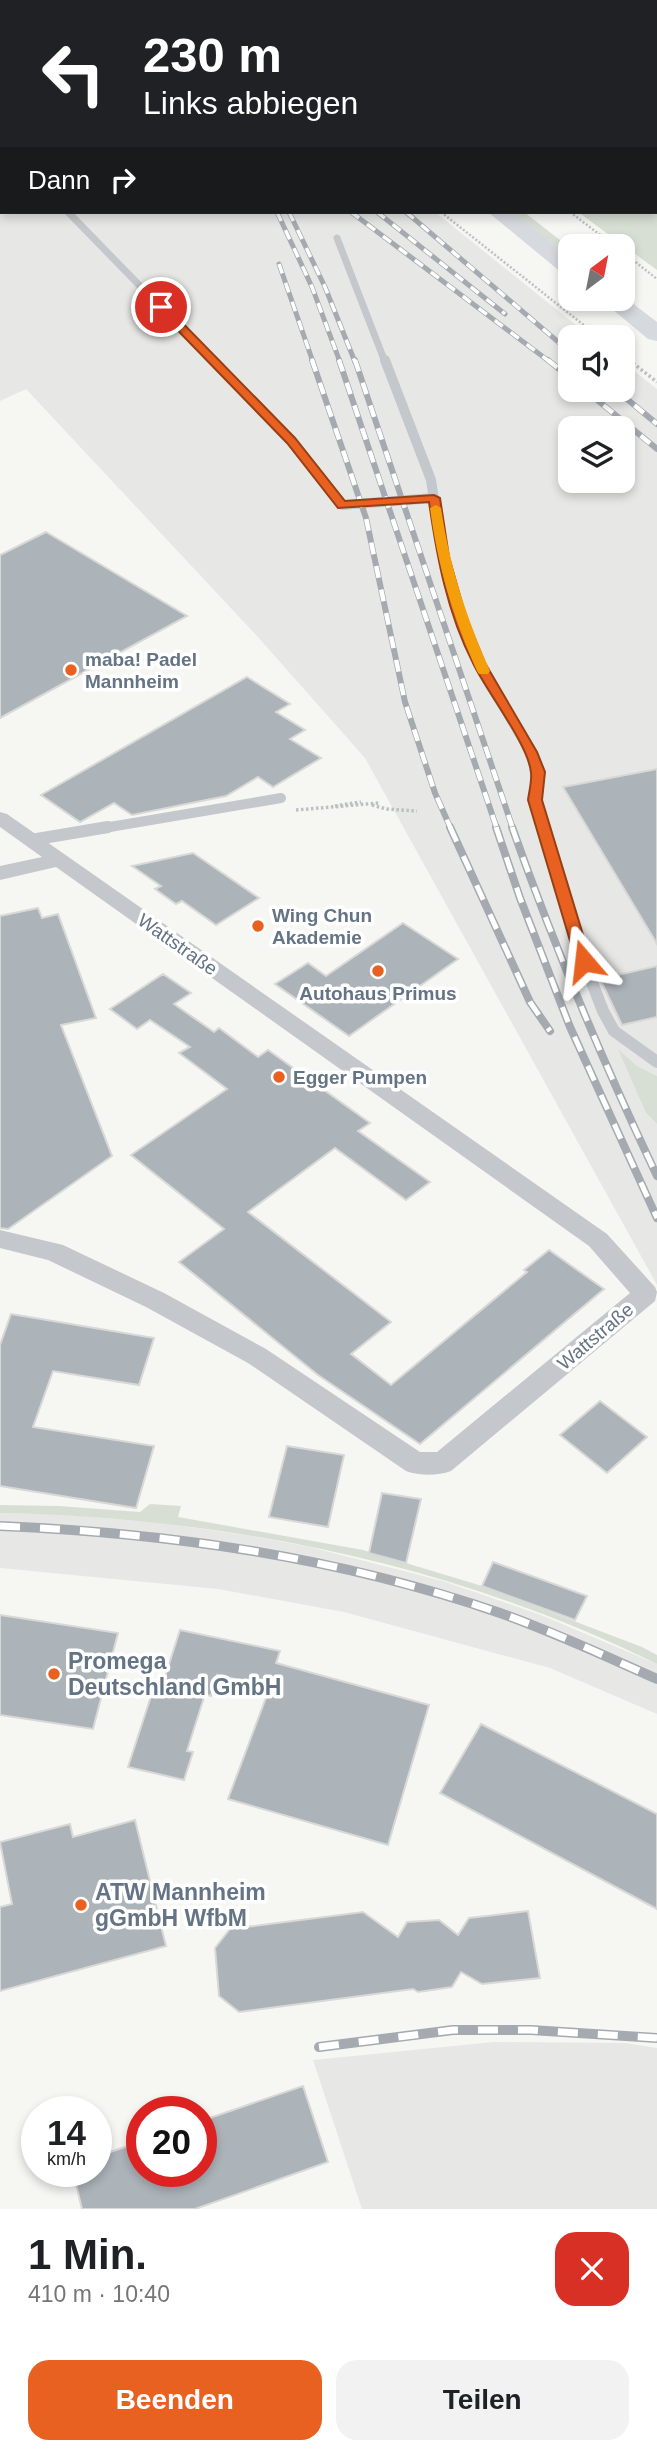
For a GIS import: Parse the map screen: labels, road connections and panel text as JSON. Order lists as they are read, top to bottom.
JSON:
{
  "streets": {
    "street": ["Wattstraße"]
  },
  "places": [
    "maba! Padel Mannheim",
    "Wing Chun Akademie",
    "Autohaus Primus",
    "Egger Pumpen",
    "Promega Deutschland GmbH",
    "ATW Mannheim gGmbH WfbM"
  ],
  "north": "top right",
  "page": {
    "turn": ["230 m", "Links abbiegen"],
    "then": "Dann",
    "speed": "14 km/h",
    "limit": "20",
    "heading": ["1 Min.", "410 m · 10:40"],
    "buttons": ["Beenden", "Teilen"]
  }
}
